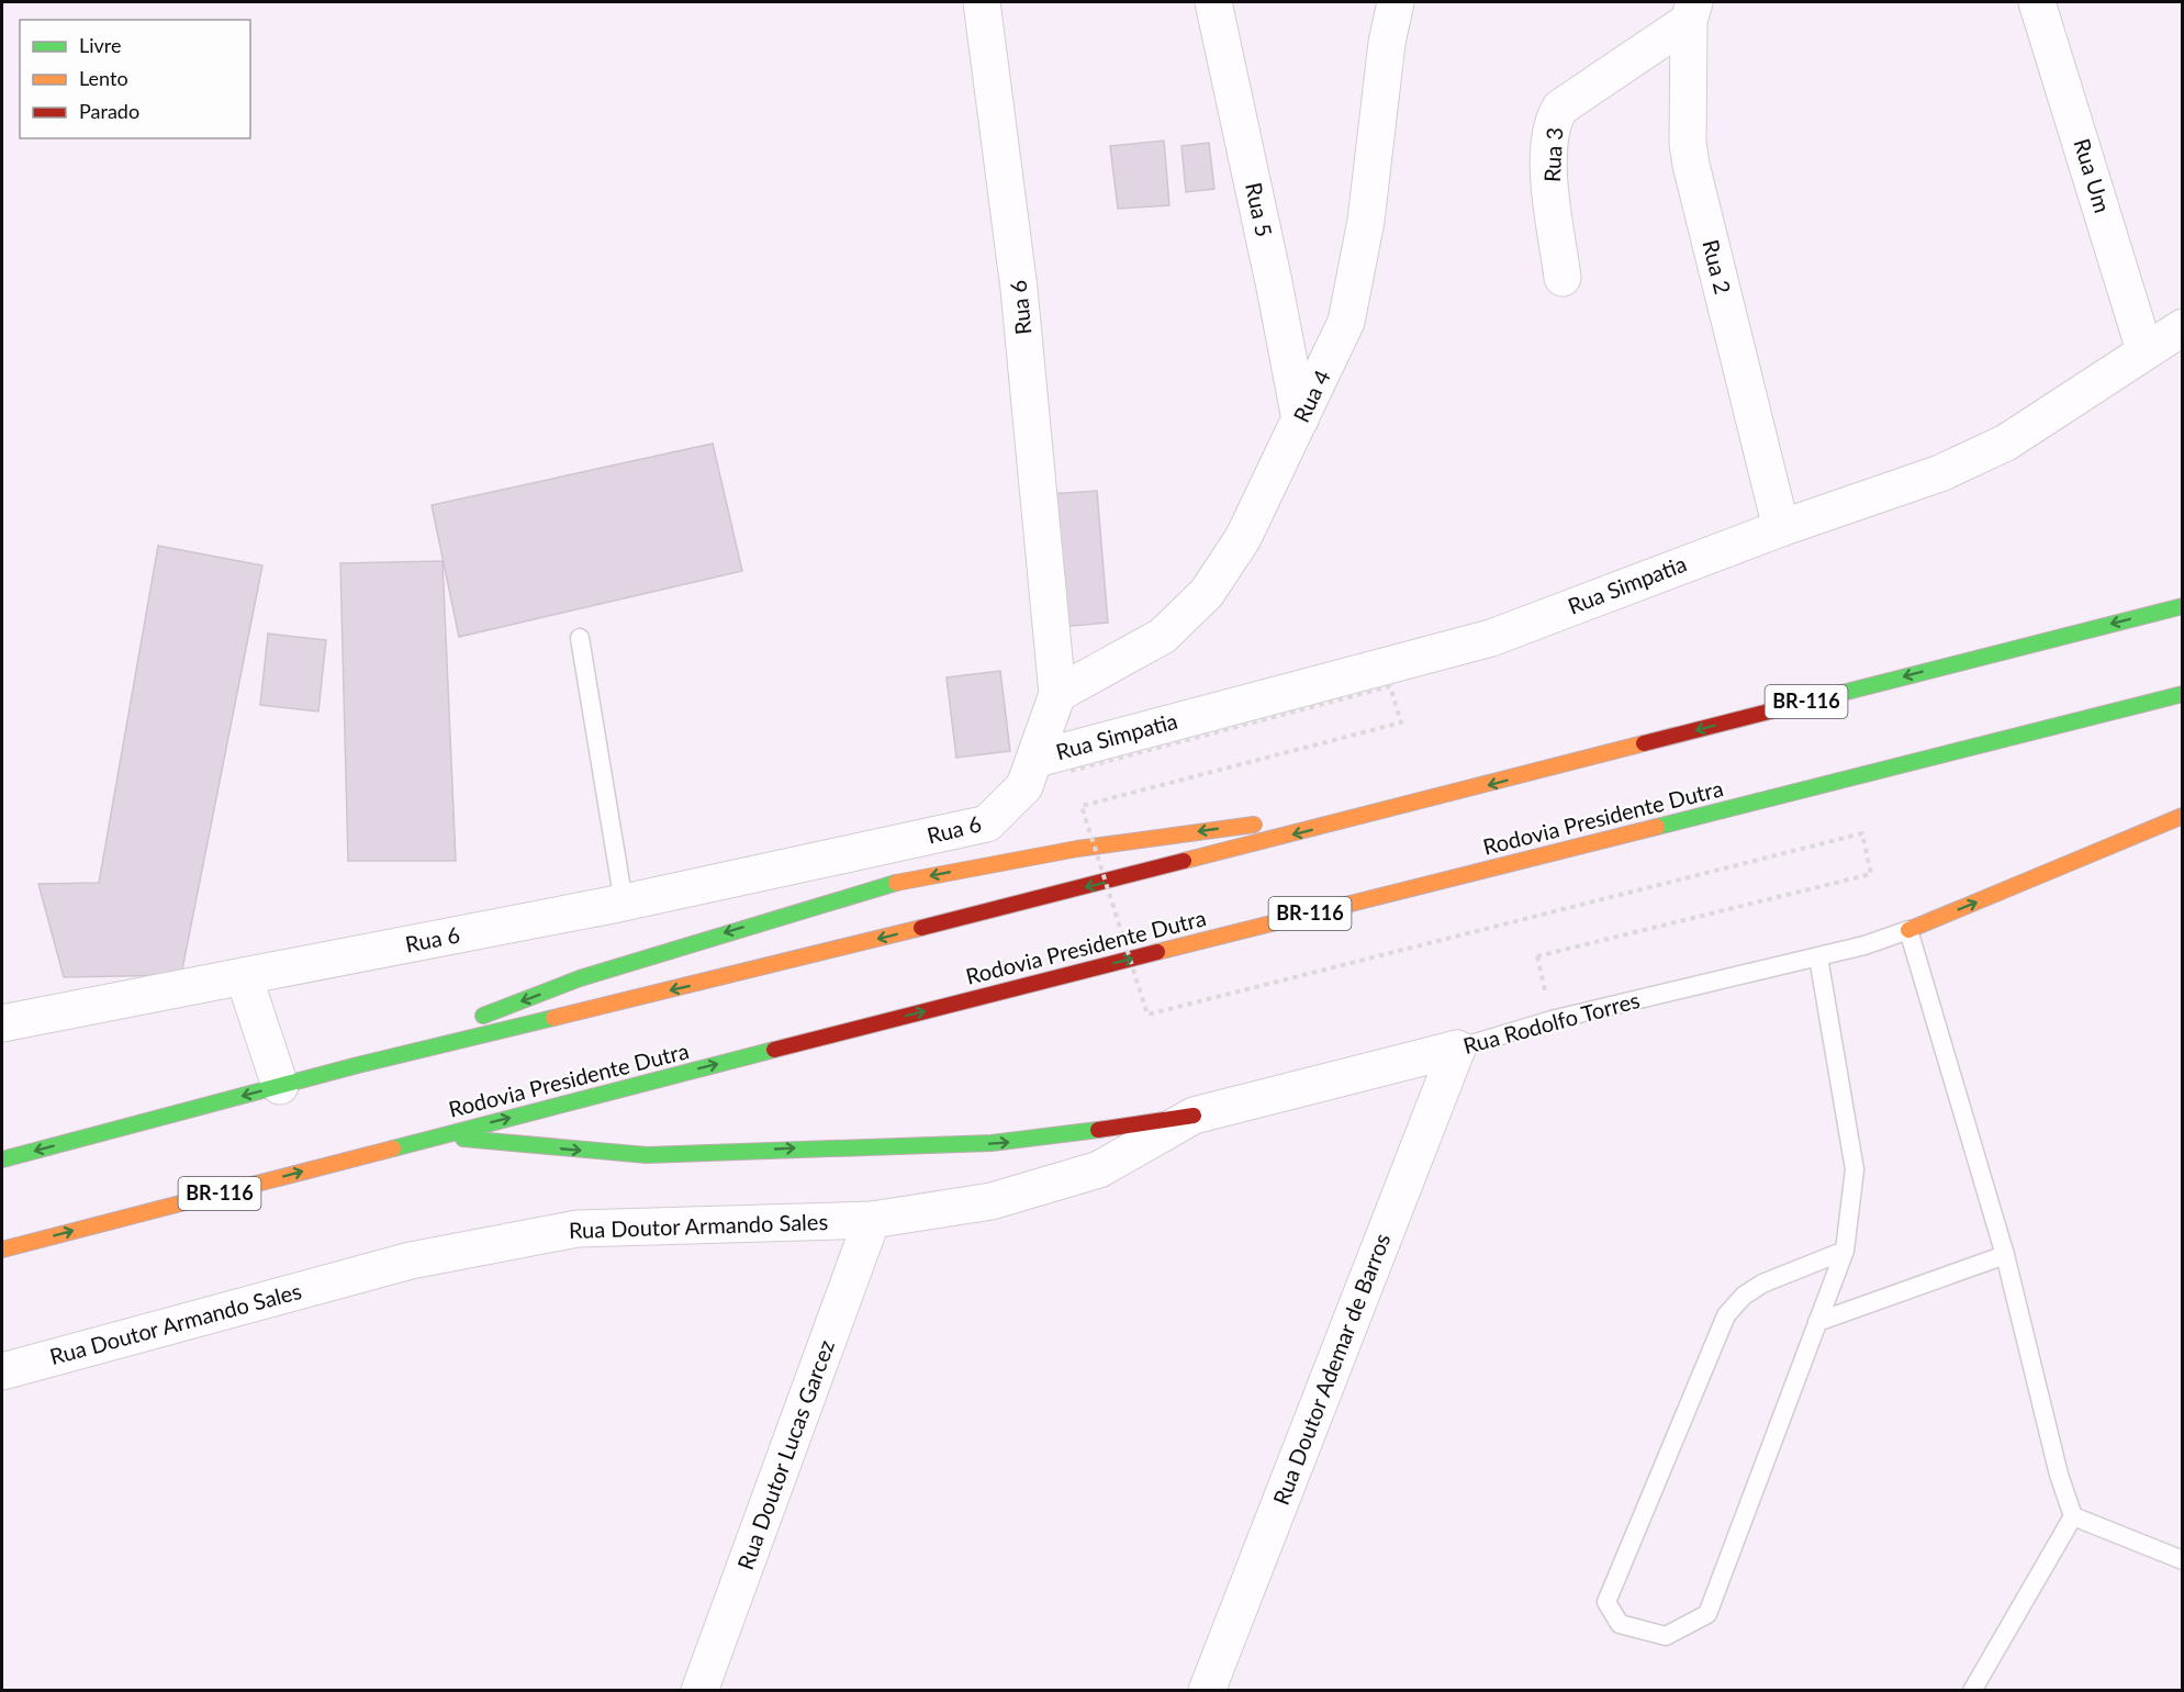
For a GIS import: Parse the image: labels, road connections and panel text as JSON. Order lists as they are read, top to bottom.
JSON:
{
  "streets": {
    "highway": ["BR-116", "Rodovia Presidente Dutra"],
    "street": [
      "Rua 3",
      "Rua Um",
      "Rua 5",
      "Rua 2",
      "Rua 6",
      "Rua 4",
      "Rua Simpatia",
      "Rua Rodolfo Torres",
      "Rua Doutor Armando Sales",
      "Rua Doutor Ademar de Barros",
      "Rua Doutor Lucas Garcez"
    ]
  },
  "crossings": [
    ["Rua 3", "Rua 2"],
    ["Rua Um", "Rua Simpatia"],
    ["Rua 5", "Rua 4"],
    ["Rua 2", "Rua Simpatia"],
    ["Rua 6", "Rua 4"],
    ["Rua 6", "Rua Simpatia"],
    ["Rua Rodolfo Torres", "Rua Doutor Armando Sales"],
    ["Rua Rodolfo Torres", "Rua Doutor Ademar de Barros"],
    ["Rua Doutor Armando Sales", "Rua Doutor Lucas Garcez"]
  ],
  "legend": ["Livre", "Lento", "Parado"]
}
